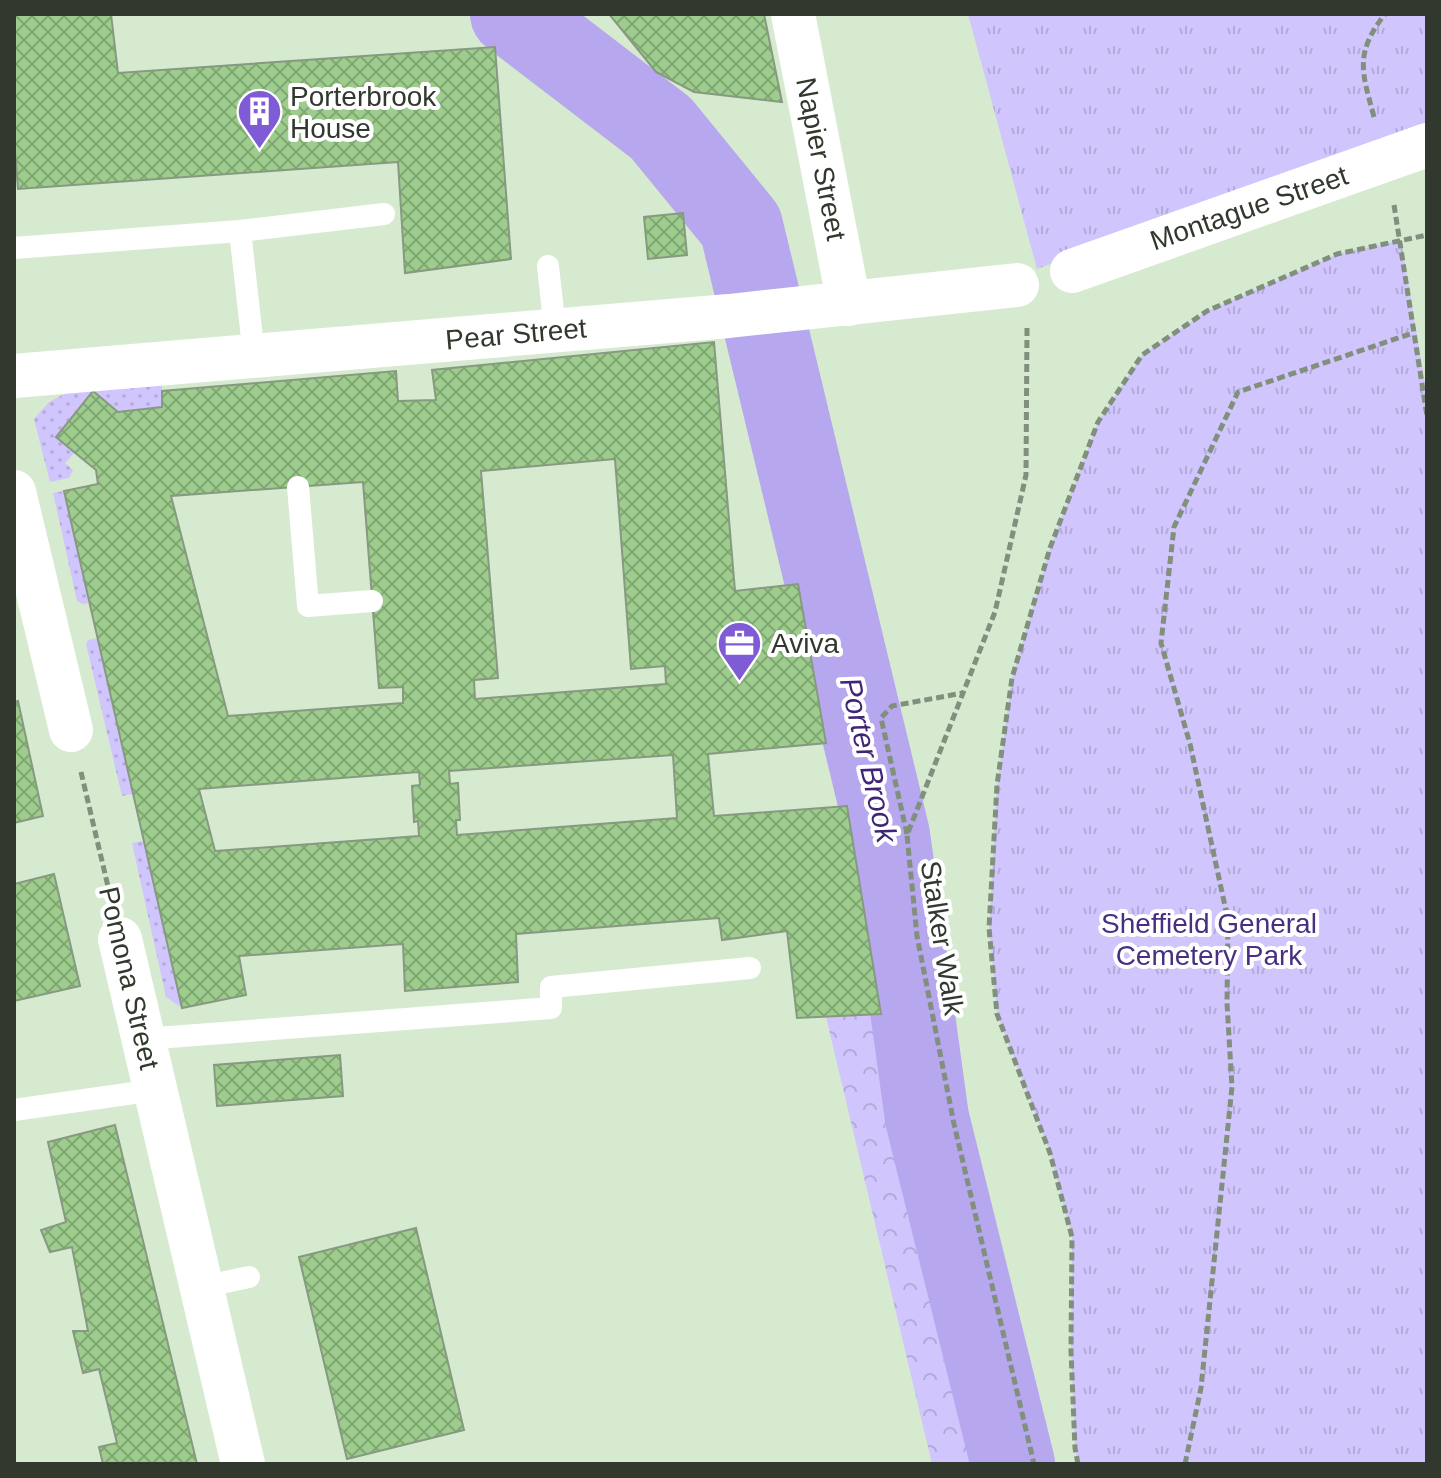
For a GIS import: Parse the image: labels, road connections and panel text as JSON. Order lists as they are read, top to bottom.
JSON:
{
  "streets": {
    "street": [
      "Napier Street",
      "Montague Street",
      "Pear Street",
      "Pomona Street"
    ],
    "path": ["Stalker Walk"]
  },
  "crossings": [
    ["Napier Street", "Pear Street"],
    ["Pear Street", "Stalker Walk"]
  ],
  "water": ["Porter Brook"],
  "parks": ["Sheffield General Cemetery Park"],
  "places": {
    "building": ["Porterbrook House"],
    "office": ["Aviva"]
  }
}
